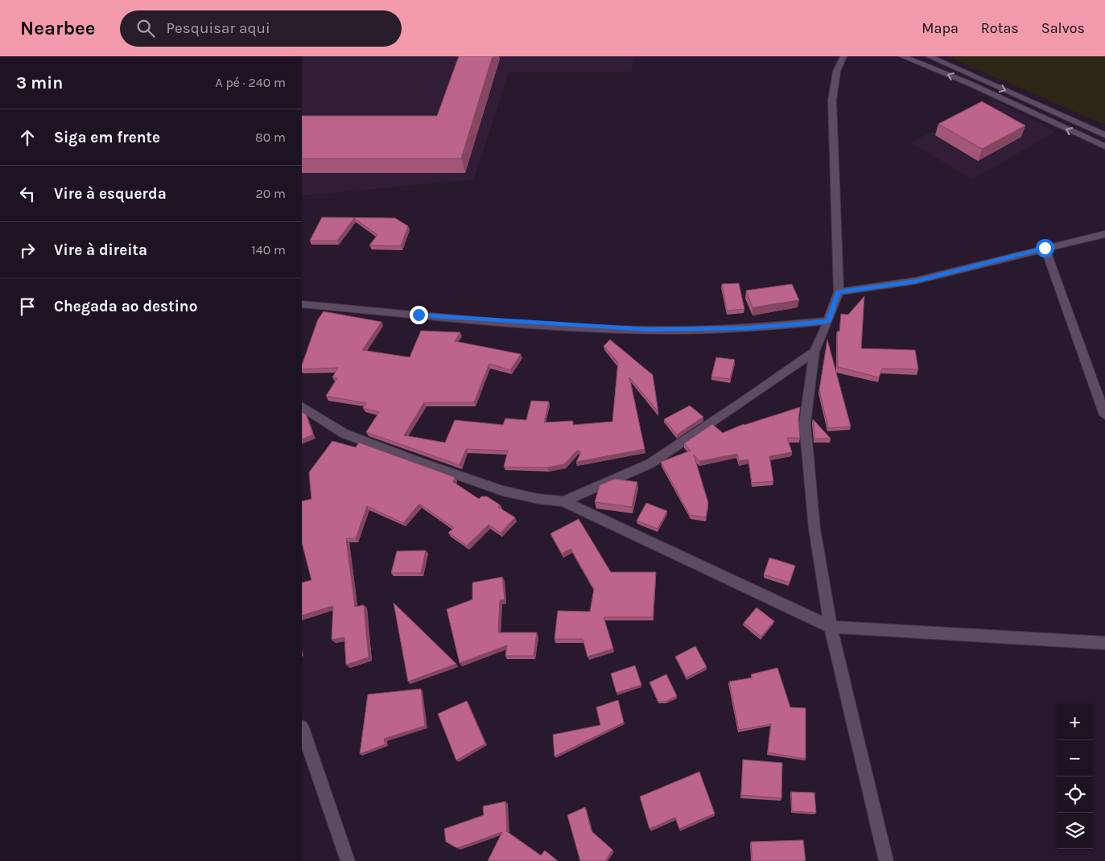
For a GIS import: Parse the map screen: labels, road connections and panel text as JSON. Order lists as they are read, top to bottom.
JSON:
{
  "page": {
    "header": "Nearbee",
    "search": "Pesquisar aqui",
    "nav": ["Mapa", "Rotas", "Salvos"],
    "heading": ["3 min", "A pé · 240 m"],
    "list": [
      ["Siga em frente", "80 m"],
      ["Vire à esquerda", "20 m"],
      ["Vire à direita", "140 m"],
      "Chegada ao destino"
    ],
    "map_buttons": ["+", "−"]
  }
}
